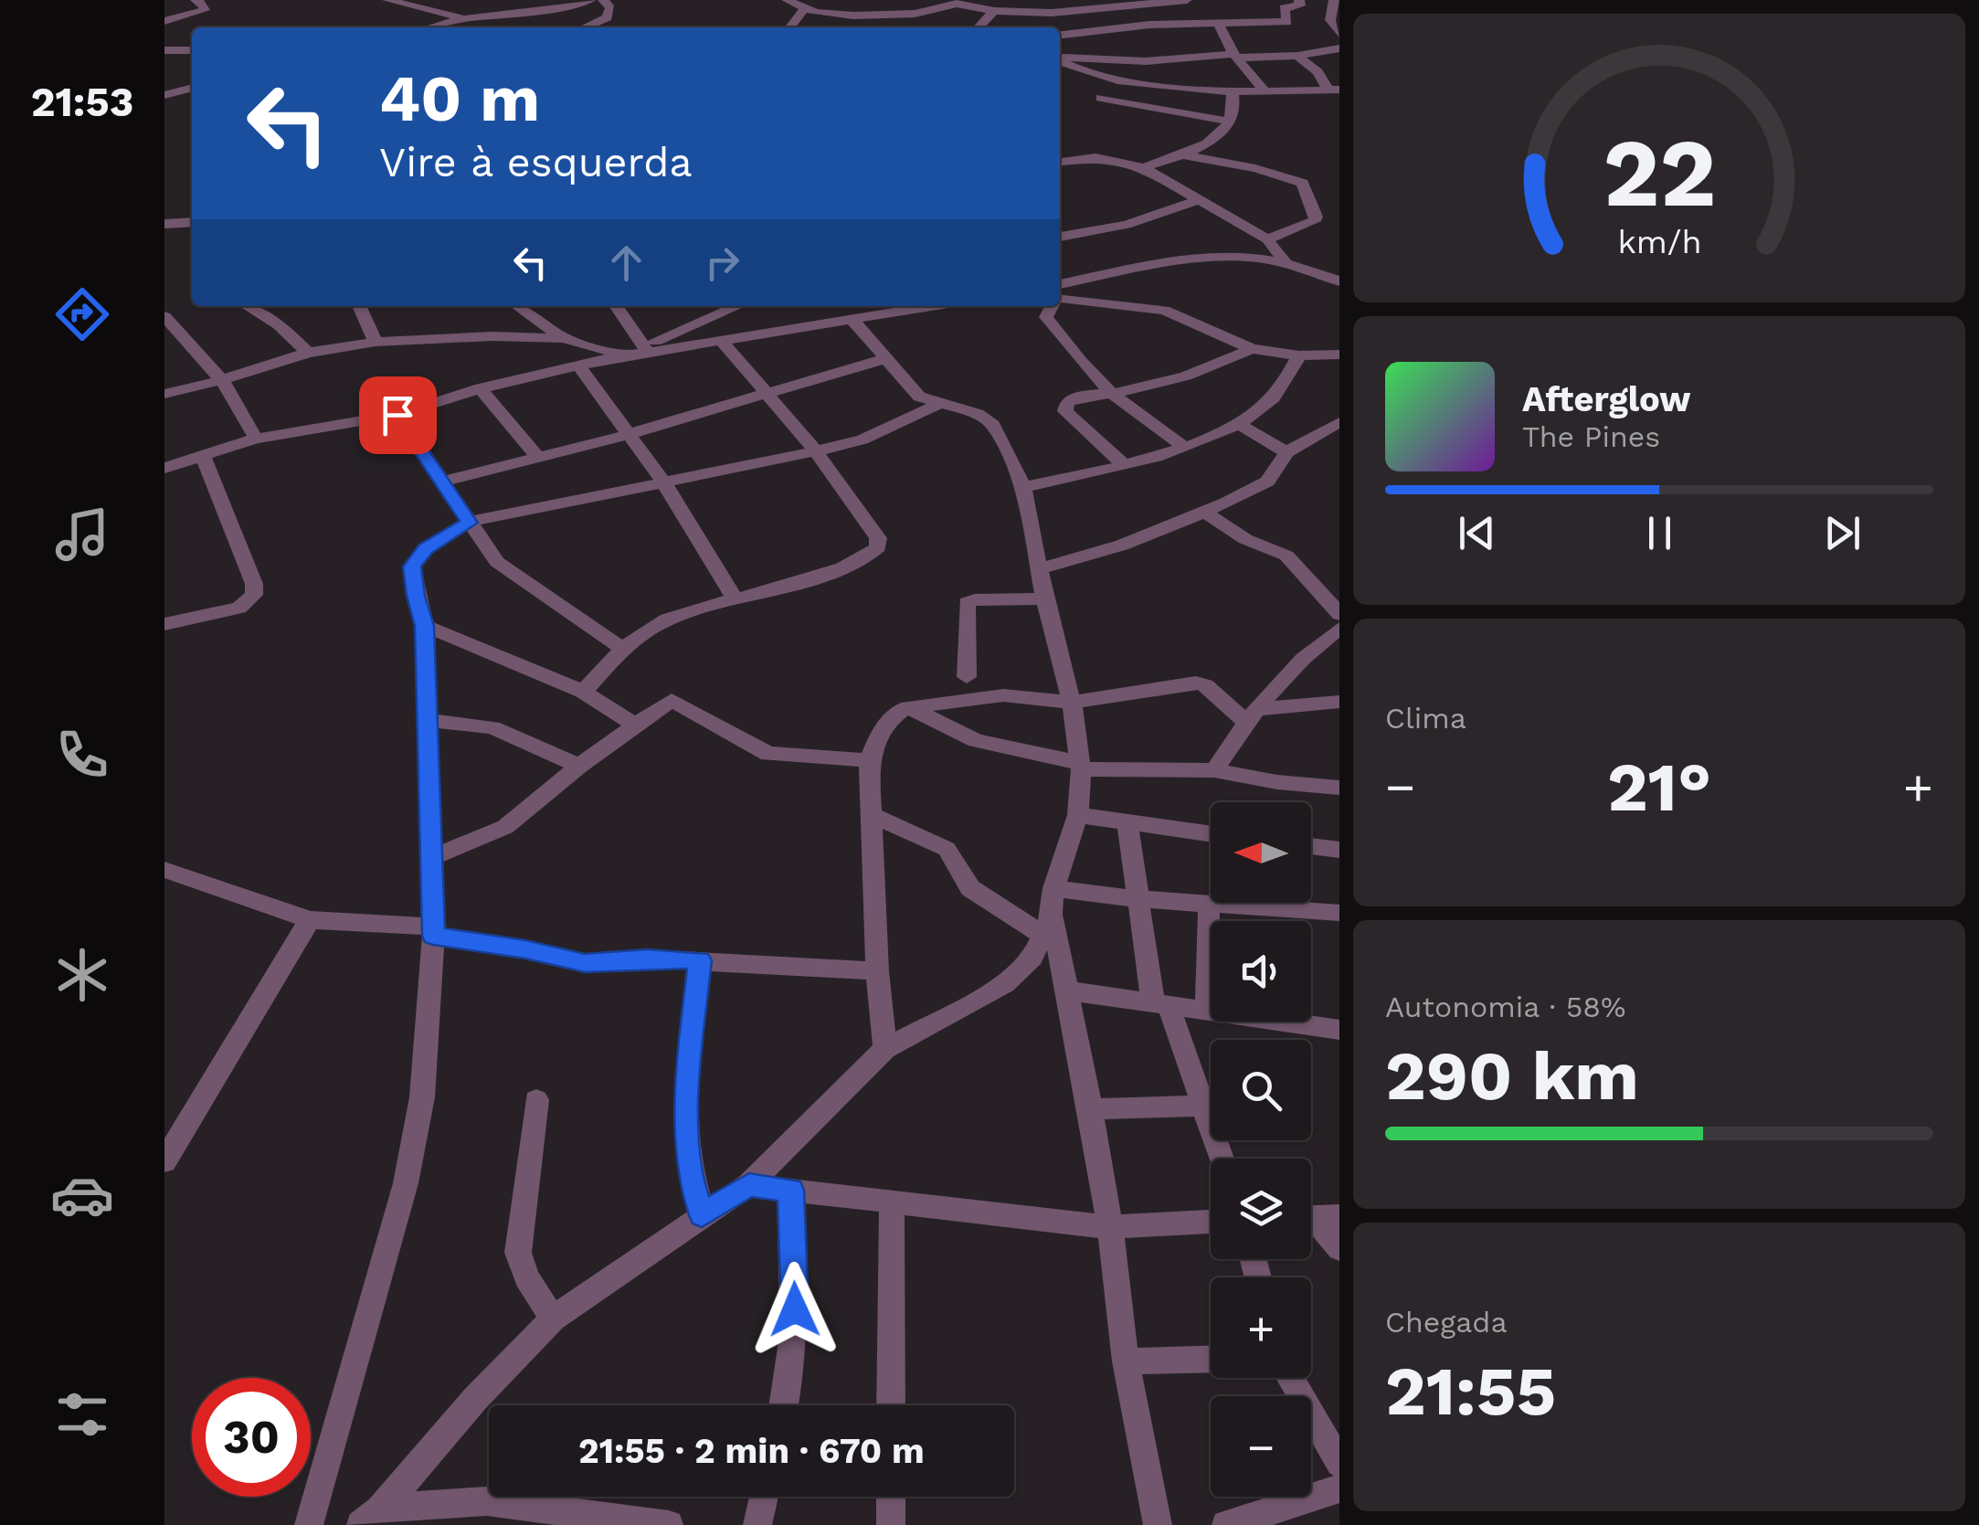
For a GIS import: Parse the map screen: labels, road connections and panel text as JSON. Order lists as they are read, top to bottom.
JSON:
{
  "north": "left",
  "page": {
    "tabs": "21:53",
    "turn": ["40 m", "Vire à esquerda"],
    "song": ["Afterglow", "The Pines"],
    "tile": [
      "Clima",
      ["Autonomia · 58%", "290 km"],
      ["Chegada", "21:55"]
    ],
    "heat": ["−", "21°", "+"],
    "map_buttons": ["+", "−"],
    "limit": "30",
    "trip": "21:55 · 2 min · 670 m",
    "gauge": ["22", "km/h"]
  }
}
